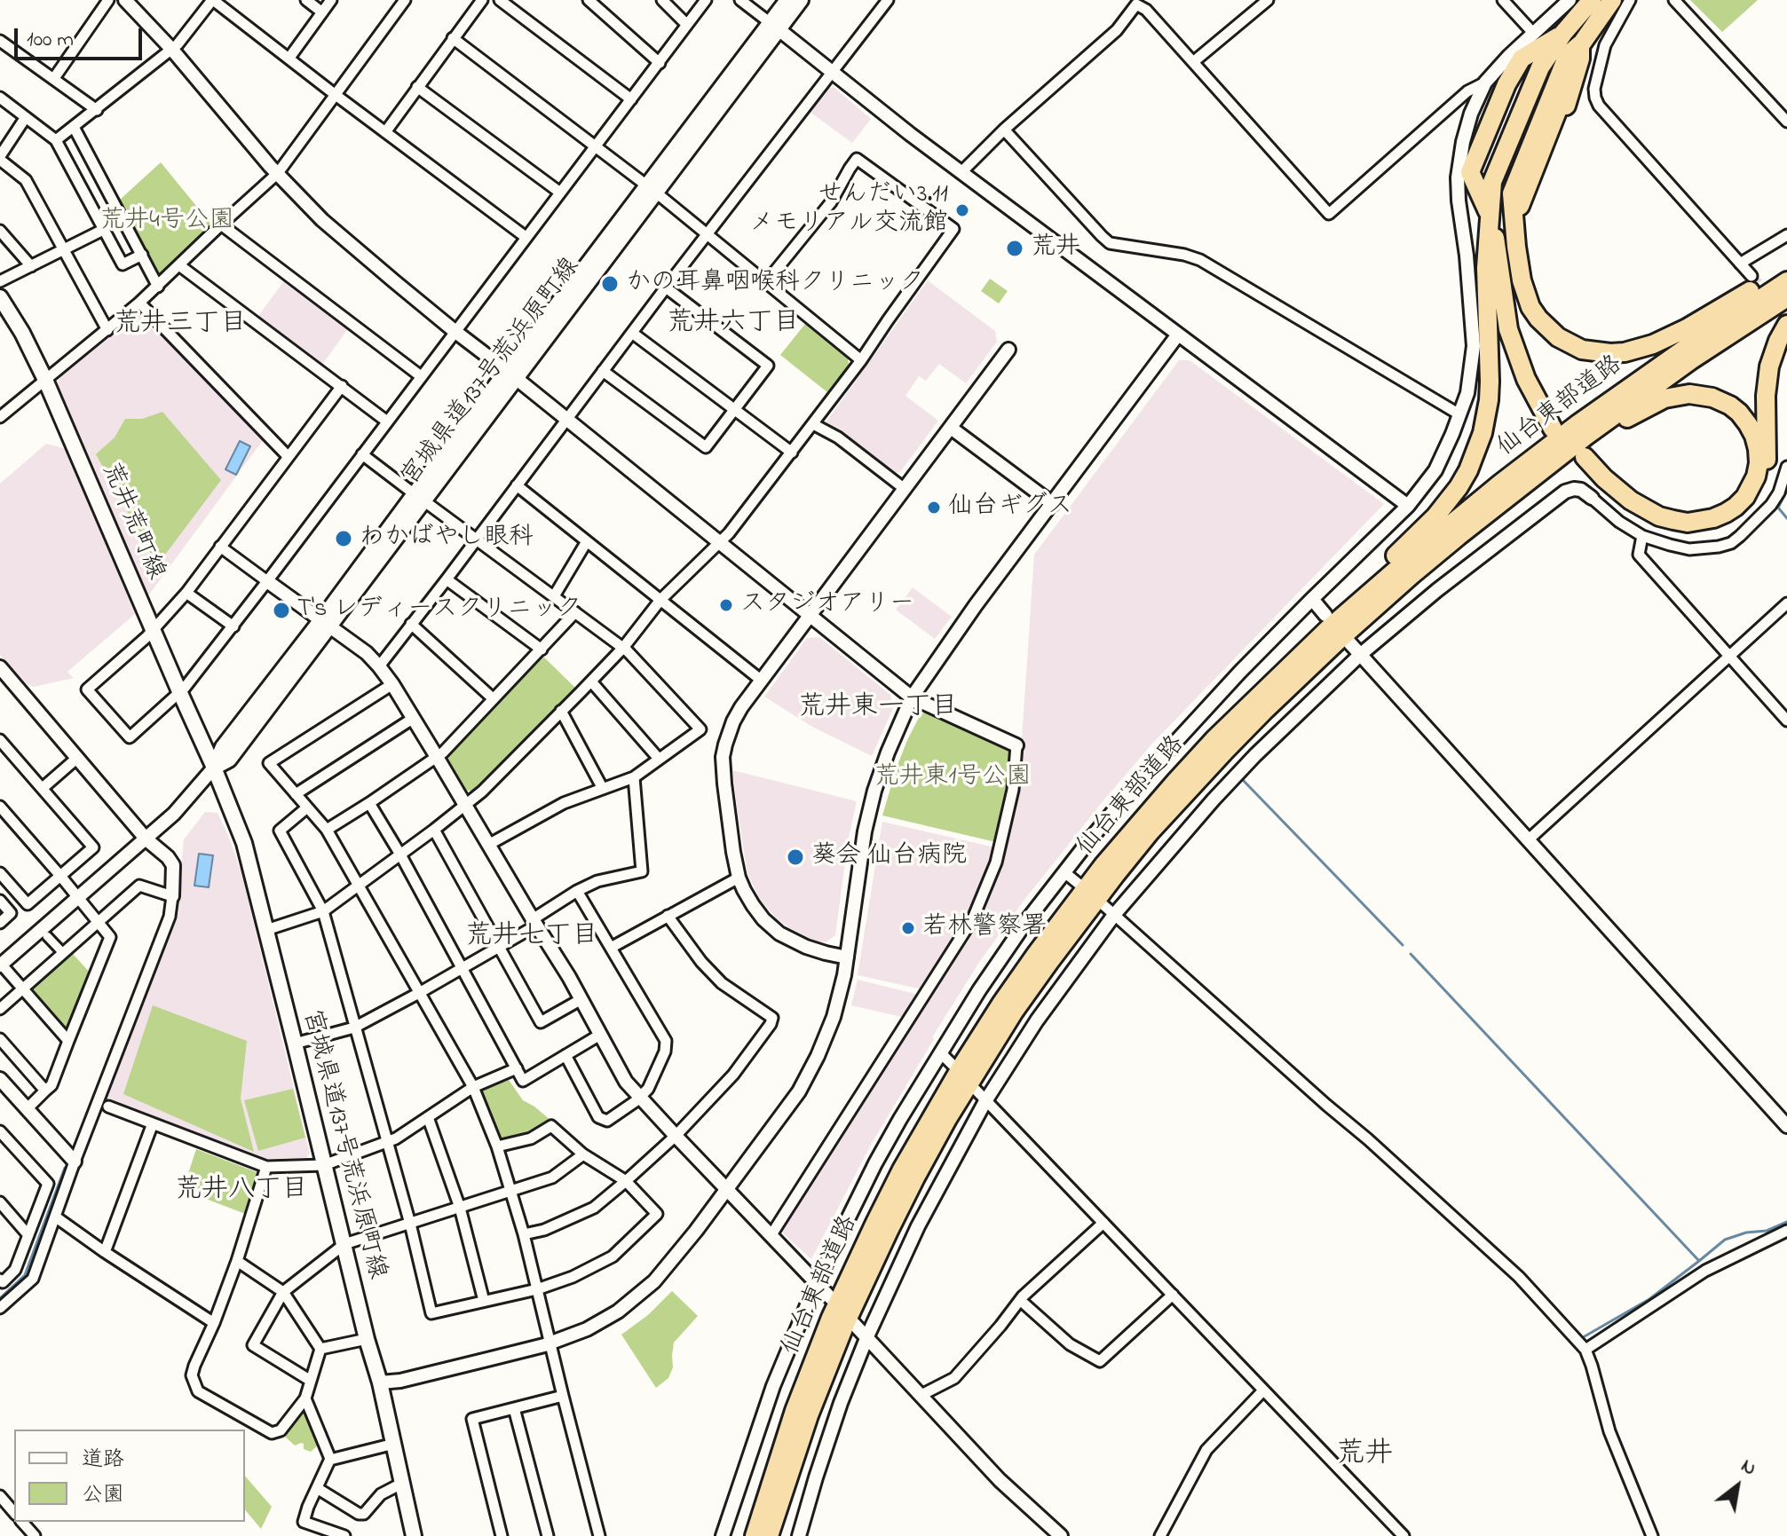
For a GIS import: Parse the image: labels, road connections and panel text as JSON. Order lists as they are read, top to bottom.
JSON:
{
  "streets": {
    "highway": ["仙台東部道路"],
    "main road": ["宮城県道137号荒浜原町線", "荒井荒町線"]
  },
  "crossings": [
    ["宮城県道137号荒浜原町線", "荒井荒町線"]
  ],
  "districts": [
    "荒井六丁目",
    "荒井三丁目",
    "荒井東一丁目",
    "荒井七丁目",
    "荒井八丁目",
    "荒井"
  ],
  "parks": ["荒井4号公園", "荒井東1号公園"],
  "places": [
    "せんだい3.11 メモリアル交流館",
    "荒井",
    "かの耳鼻咽喉科クリニック",
    "仙台ギグス",
    "わかばやし眼科",
    "スタジオアリー",
    "T's レディースクリニック",
    "葵会 仙台病院",
    "若林警察署"
  ],
  "legend": ["道路", "公園"],
  "scale_bar": "100 m",
  "north": "top right"
}
